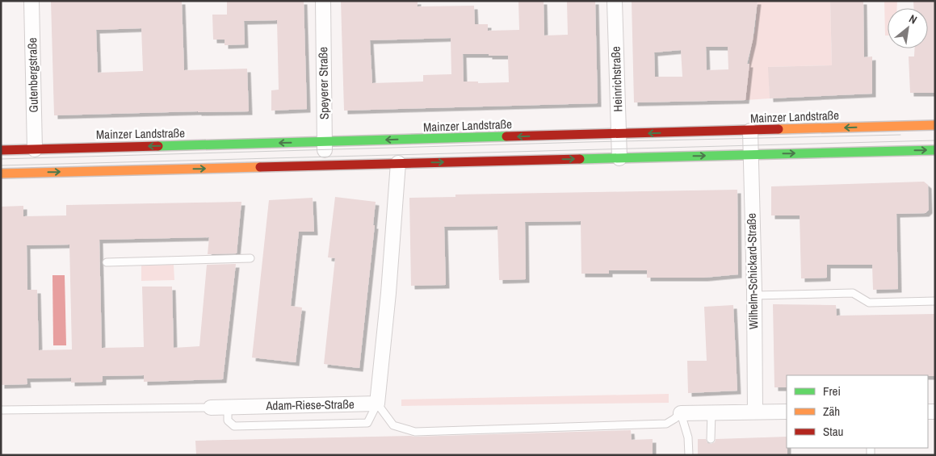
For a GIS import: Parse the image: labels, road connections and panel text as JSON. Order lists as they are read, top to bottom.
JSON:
{
  "streets": {
    "main road": ["Mainzer Landstraße"],
    "street": [
      "Gutenbergstraße",
      "Heinrichstraße",
      "Speyerer Straße",
      "Wilhelm-Schickard-Straße",
      "Adam-Riese-Straße"
    ]
  },
  "crossings": [
    ["Gutenbergstraße", "Mainzer Landstraße"],
    ["Heinrichstraße", "Mainzer Landstraße"],
    ["Speyerer Straße", "Mainzer Landstraße"],
    ["Mainzer Landstraße", "Wilhelm-Schickard-Straße"]
  ],
  "legend": ["Frei", "Zäh", "Stau"],
  "north": "top right"
}
